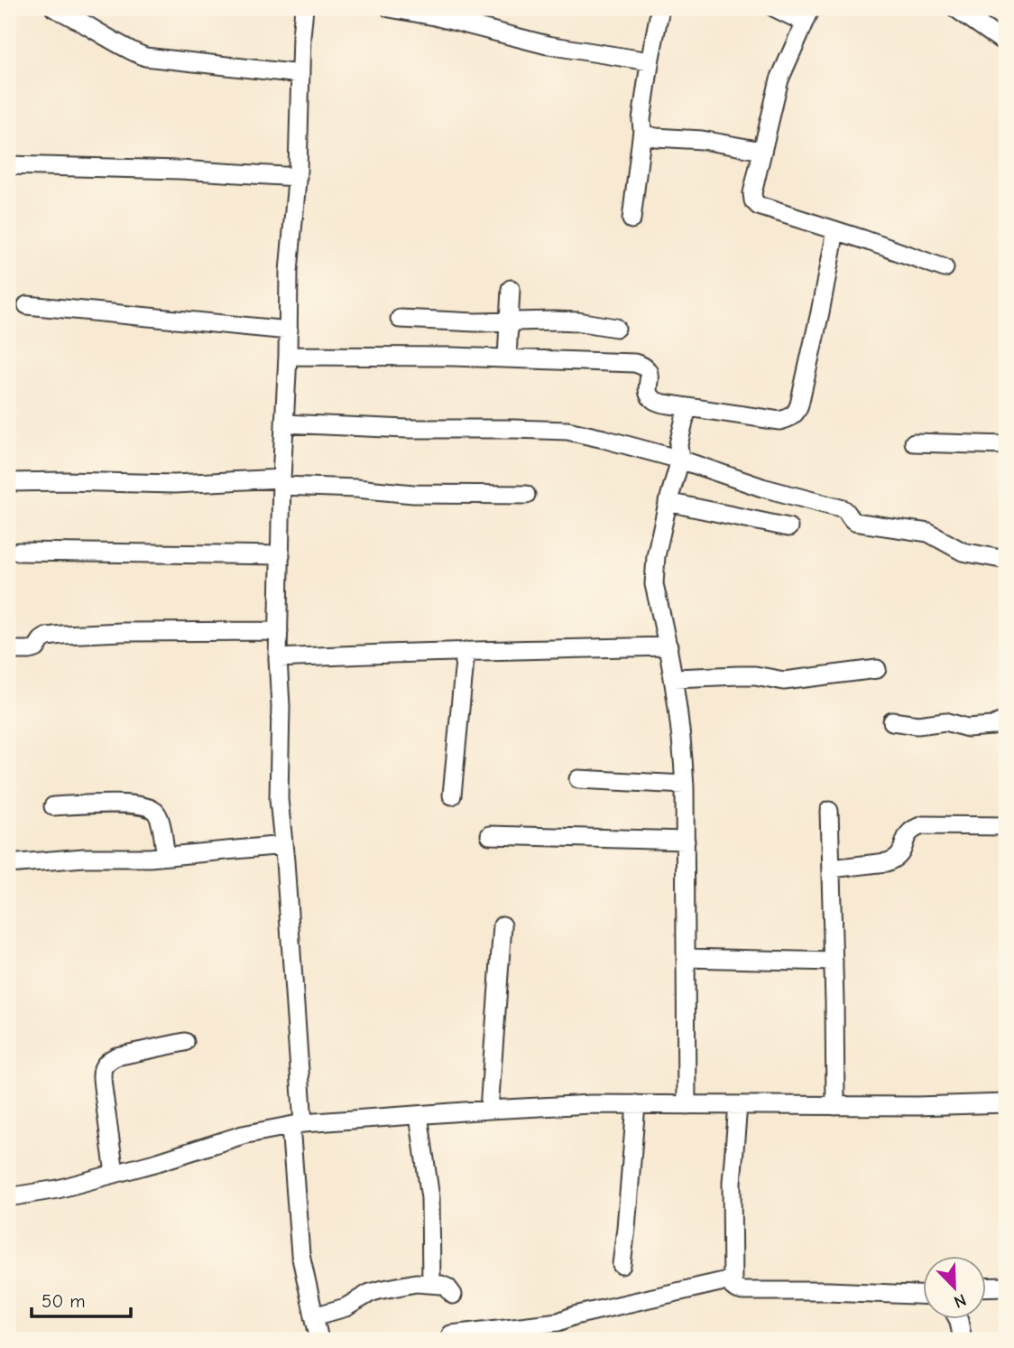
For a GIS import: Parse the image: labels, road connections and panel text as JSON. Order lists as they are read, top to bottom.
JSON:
{
  "scale_bar": "50 m",
  "north": "bottom right"
}
